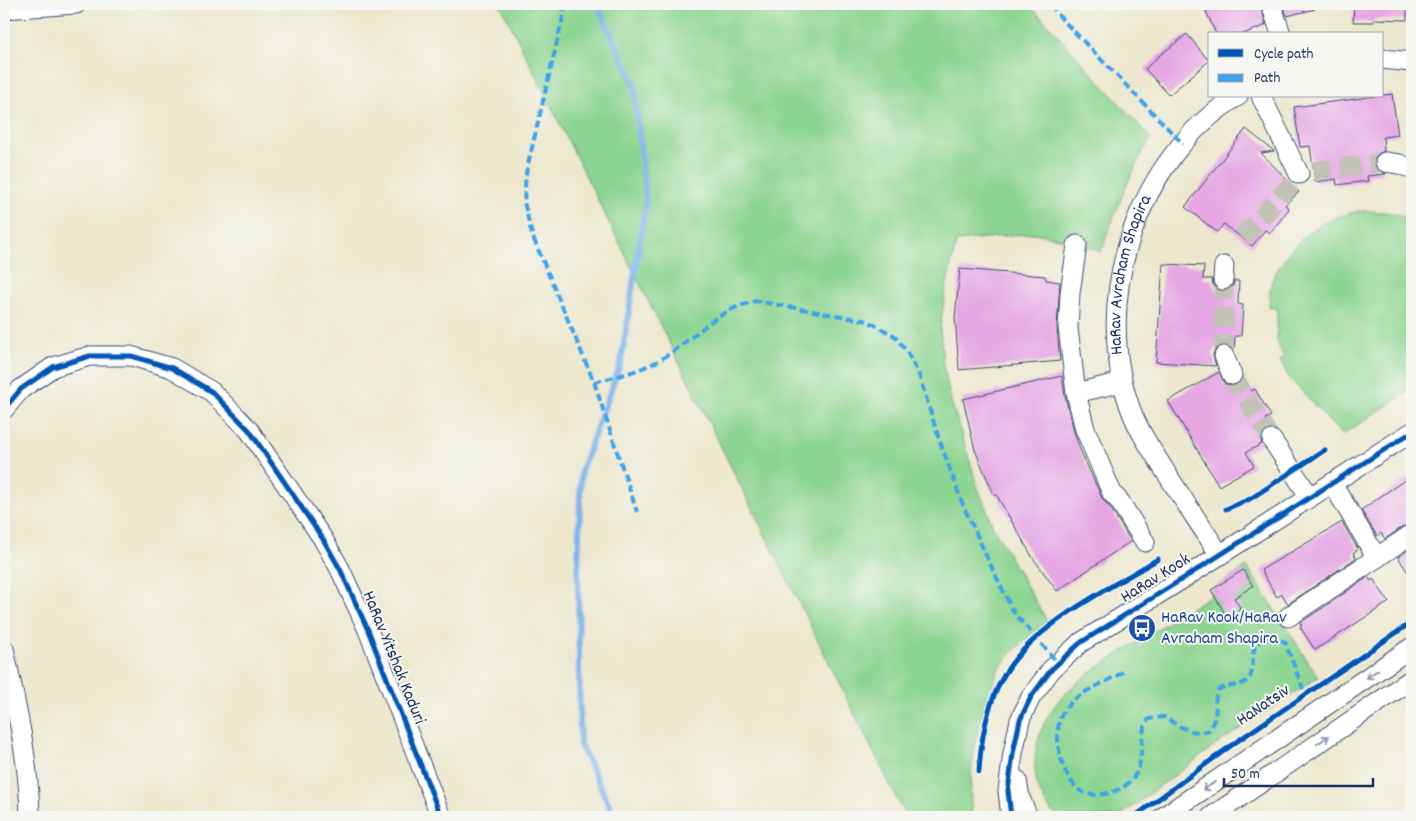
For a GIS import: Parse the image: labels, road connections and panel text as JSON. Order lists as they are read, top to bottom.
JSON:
{
  "streets": {
    "street": [
      "HaRav Avraham Shapira",
      "HaRav Kook",
      "HaRav Yitshak Kaduri",
      "HaNatsiv"
    ]
  },
  "crossings": [
    ["HaRav Avraham Shapira", "HaRav Kook"]
  ],
  "places": {
    "bus stop": ["HaRav Kook/HaRav Avraham Shapira"]
  },
  "legend": ["Cycle path", "Path"],
  "scale_bar": "50 m"
}
